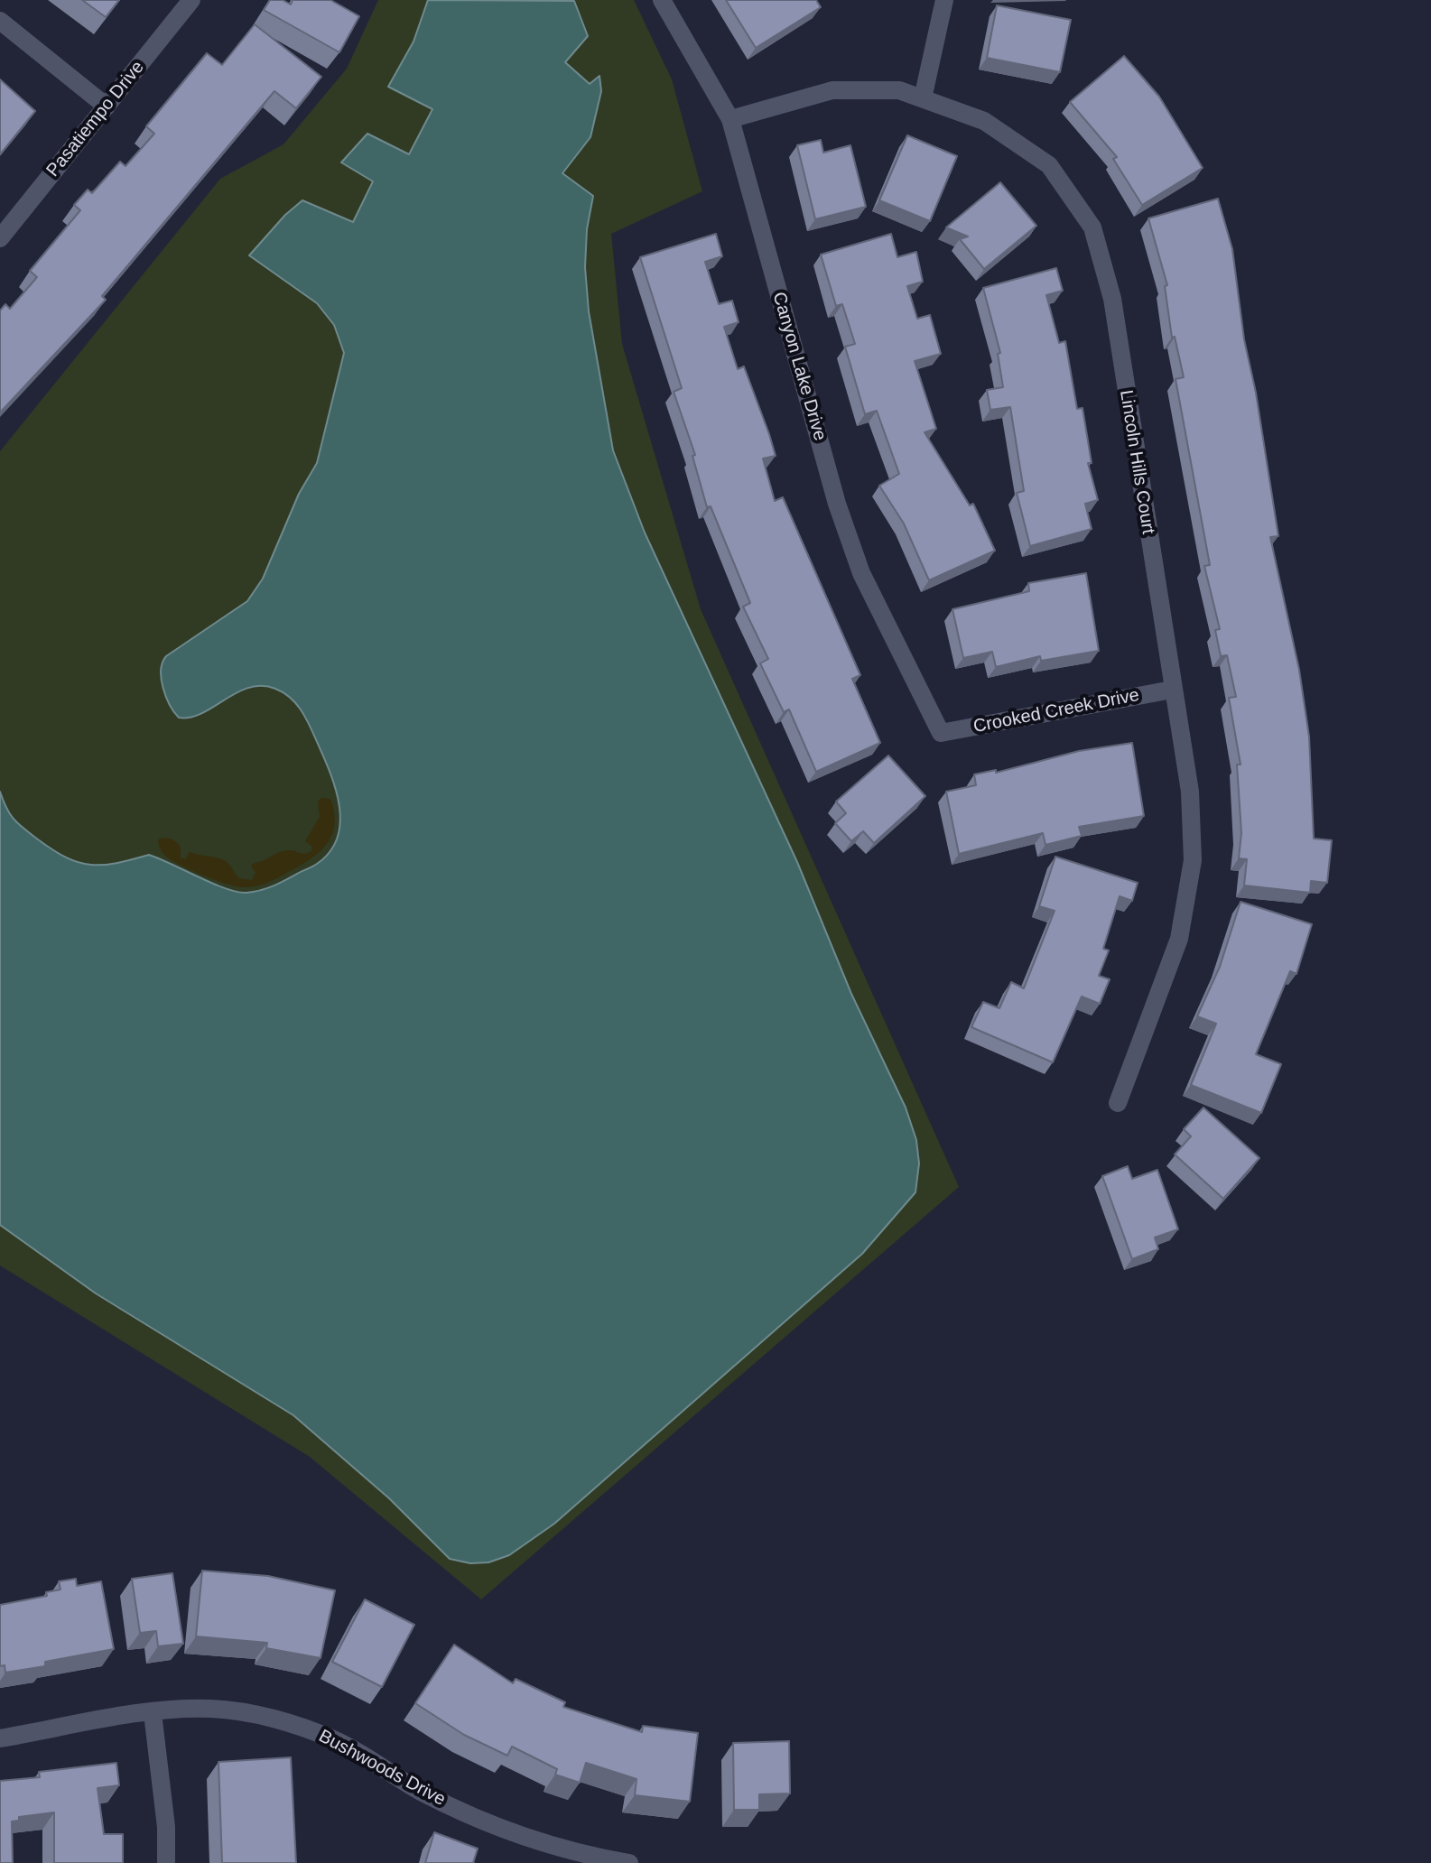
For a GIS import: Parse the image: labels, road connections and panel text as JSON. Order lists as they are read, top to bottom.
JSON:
{
  "streets": {
    "street": [
      "Pasatiempo Drive",
      "Canyon Lake Drive",
      "Lincoln Hills Court",
      "Crooked Creek Drive",
      "Bushwoods Drive"
    ]
  },
  "crossings": [
    ["Canyon Lake Drive", "Lincoln Hills Court"],
    ["Canyon Lake Drive", "Crooked Creek Drive"],
    ["Lincoln Hills Court", "Crooked Creek Drive"]
  ]
}
